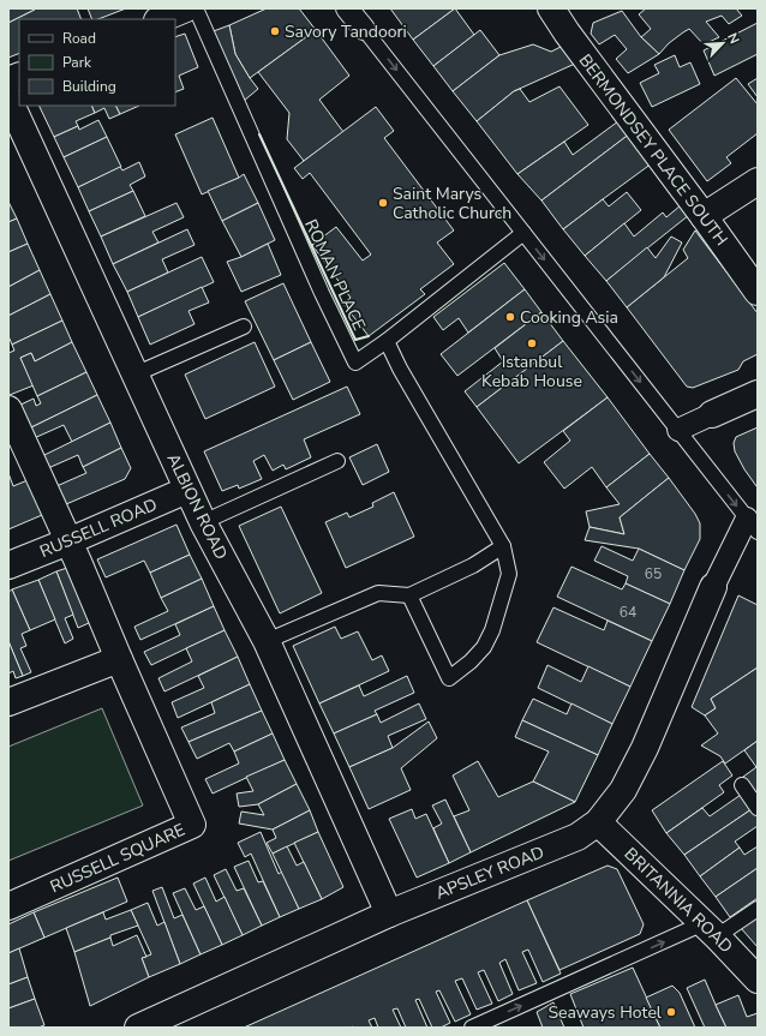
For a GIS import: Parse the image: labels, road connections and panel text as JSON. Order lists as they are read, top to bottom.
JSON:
{
  "streets": {
    "street": [
      "BERMONDSEY PLACE SOUTH",
      "ALBION ROAD",
      "RUSSELL ROAD",
      "RUSSELL SQUARE",
      "APSLEY ROAD",
      "BRITANNIA ROAD"
    ],
    "lane": ["ROMAN PLACE"]
  },
  "crossings": [
    ["ALBION ROAD", "RUSSELL ROAD"],
    ["ALBION ROAD", "APSLEY ROAD"],
    ["RUSSELL ROAD", "RUSSELL SQUARE"],
    ["APSLEY ROAD", "BRITANNIA ROAD"]
  ],
  "places": [
    "Savory Tandoori",
    "Saint Marys Catholic Church",
    "Cooking Asia",
    "Istanbul Kebab House",
    "Seaways Hotel"
  ],
  "house_numbers": ["65", "64"],
  "legend": ["Road", "Park", "Building"],
  "north": "top right"
}
